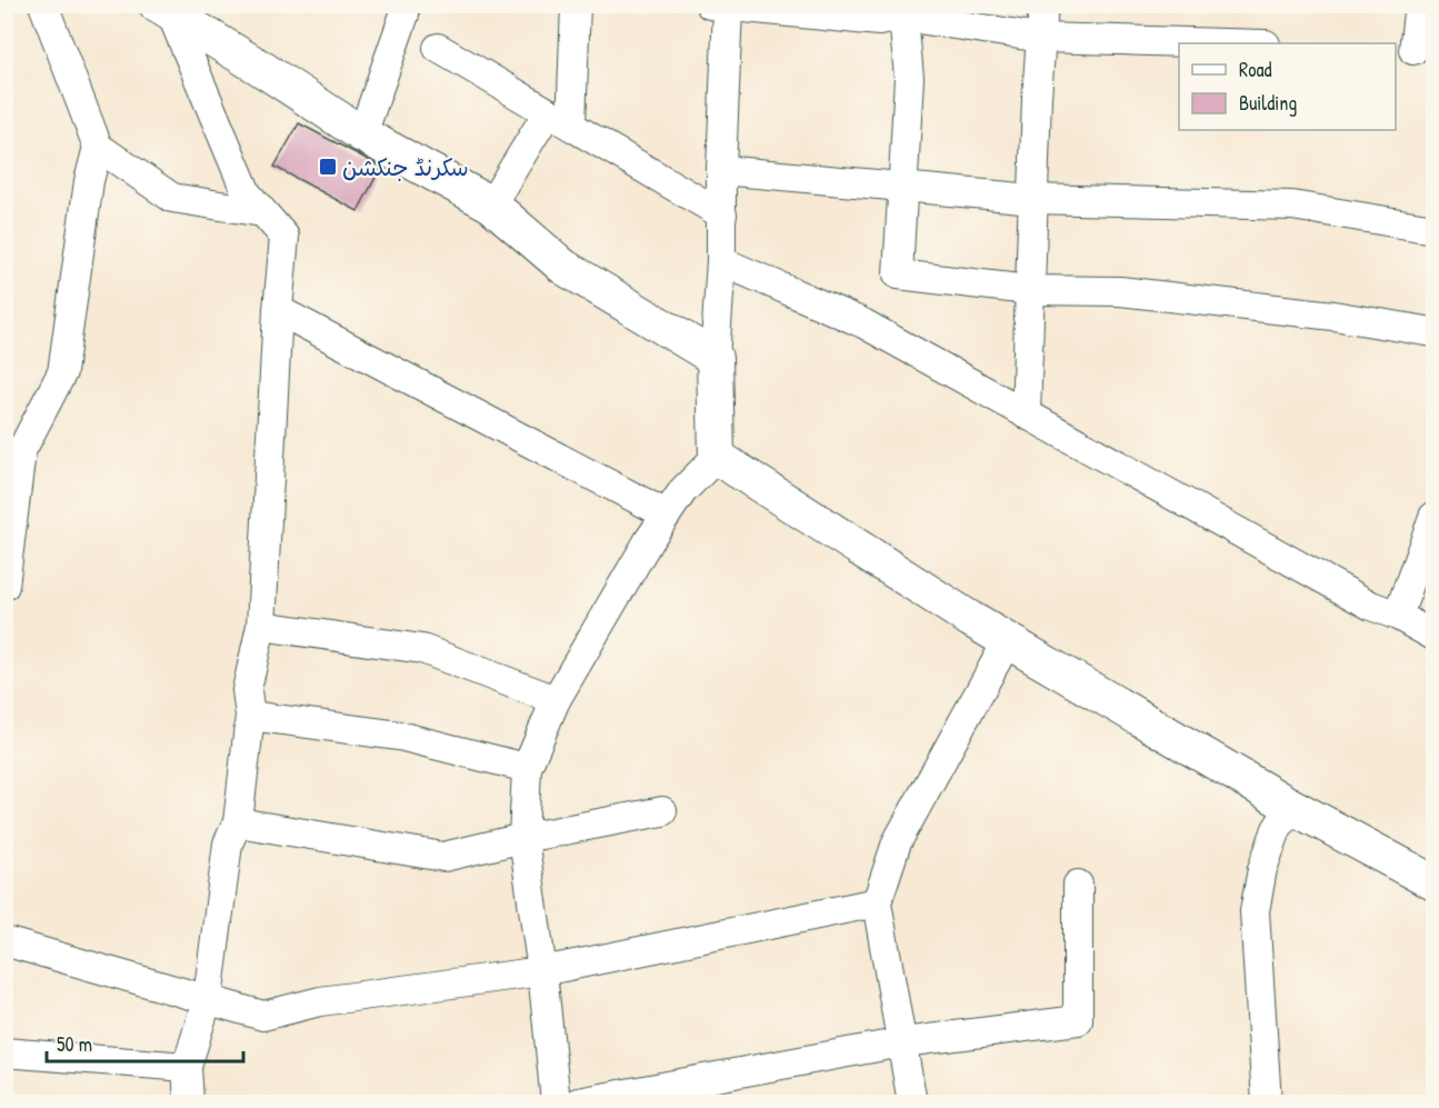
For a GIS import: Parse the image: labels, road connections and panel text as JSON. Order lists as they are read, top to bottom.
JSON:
{
  "places": {
    "transit": ["سکرنڈ جنکشن"]
  },
  "legend": ["Road", "Building"],
  "scale_bar": "50 m"
}
